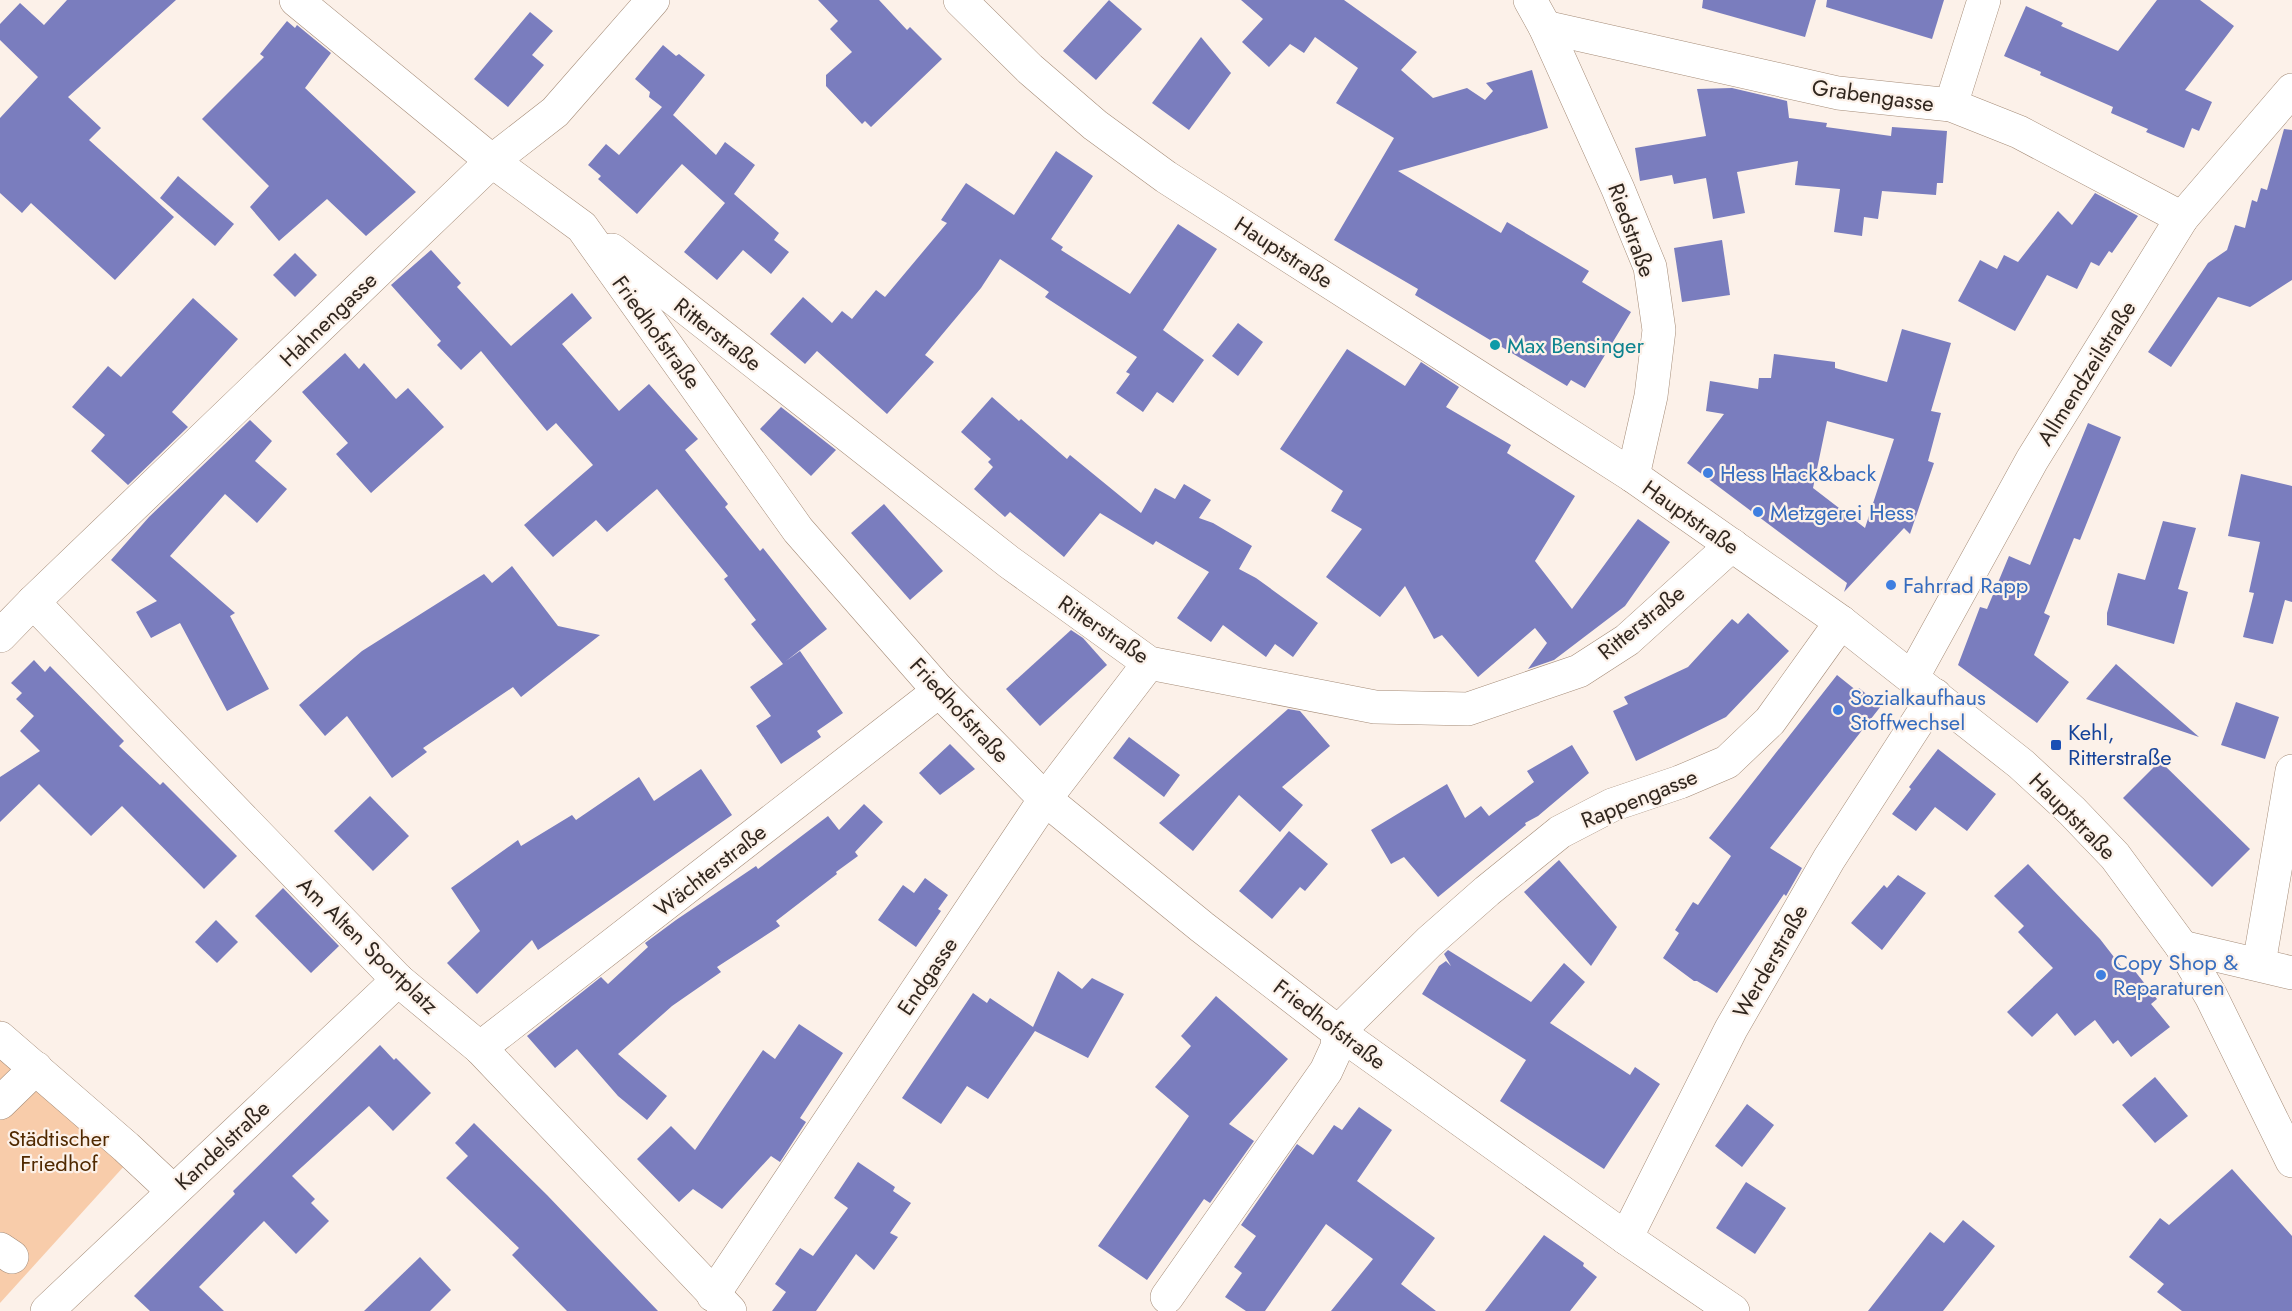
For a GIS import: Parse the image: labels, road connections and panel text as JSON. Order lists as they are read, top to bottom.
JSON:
{
  "streets": {
    "street": [
      "Grabengasse",
      "Riedstraße",
      "Hauptstraße",
      "Hahnengasse",
      "Friedhofstraße",
      "Ritterstraße",
      "Allmendzeilstraße",
      "Rappengasse",
      "Wächterstraße",
      "Am Alten Sportplatz",
      "Werderstraße",
      "Endgasse",
      "Kandelstraße"
    ]
  },
  "crossings": [
    ["Grabengasse", "Riedstraße"],
    ["Grabengasse", "Allmendzeilstraße"],
    ["Riedstraße", "Hauptstraße"],
    ["Hauptstraße", "Ritterstraße"],
    ["Hauptstraße", "Allmendzeilstraße"],
    ["Hauptstraße", "Rappengasse"],
    ["Hauptstraße", "Werderstraße"],
    ["Hahnengasse", "Friedhofstraße"],
    ["Hahnengasse", "Am Alten Sportplatz"],
    ["Friedhofstraße", "Ritterstraße"],
    ["Friedhofstraße", "Rappengasse"],
    ["Friedhofstraße", "Wächterstraße"],
    ["Friedhofstraße", "Werderstraße"],
    ["Friedhofstraße", "Endgasse"],
    ["Ritterstraße", "Endgasse"],
    ["Allmendzeilstraße", "Werderstraße"],
    ["Wächterstraße", "Am Alten Sportplatz"],
    ["Am Alten Sportplatz", "Endgasse"],
    ["Am Alten Sportplatz", "Kandelstraße"]
  ],
  "parks": ["Städtischer Friedhof"],
  "places": {
    "other": [
      "Max Bensinger",
      "Hess Hack&back",
      "Metzgerei Hess",
      "Fahrrad Rapp",
      "Sozialkaufhaus Stoffwechsel",
      "Copy Shop & Reparaturen"
    ],
    "transit": ["Kehl, Ritterstraße"]
  }
}
